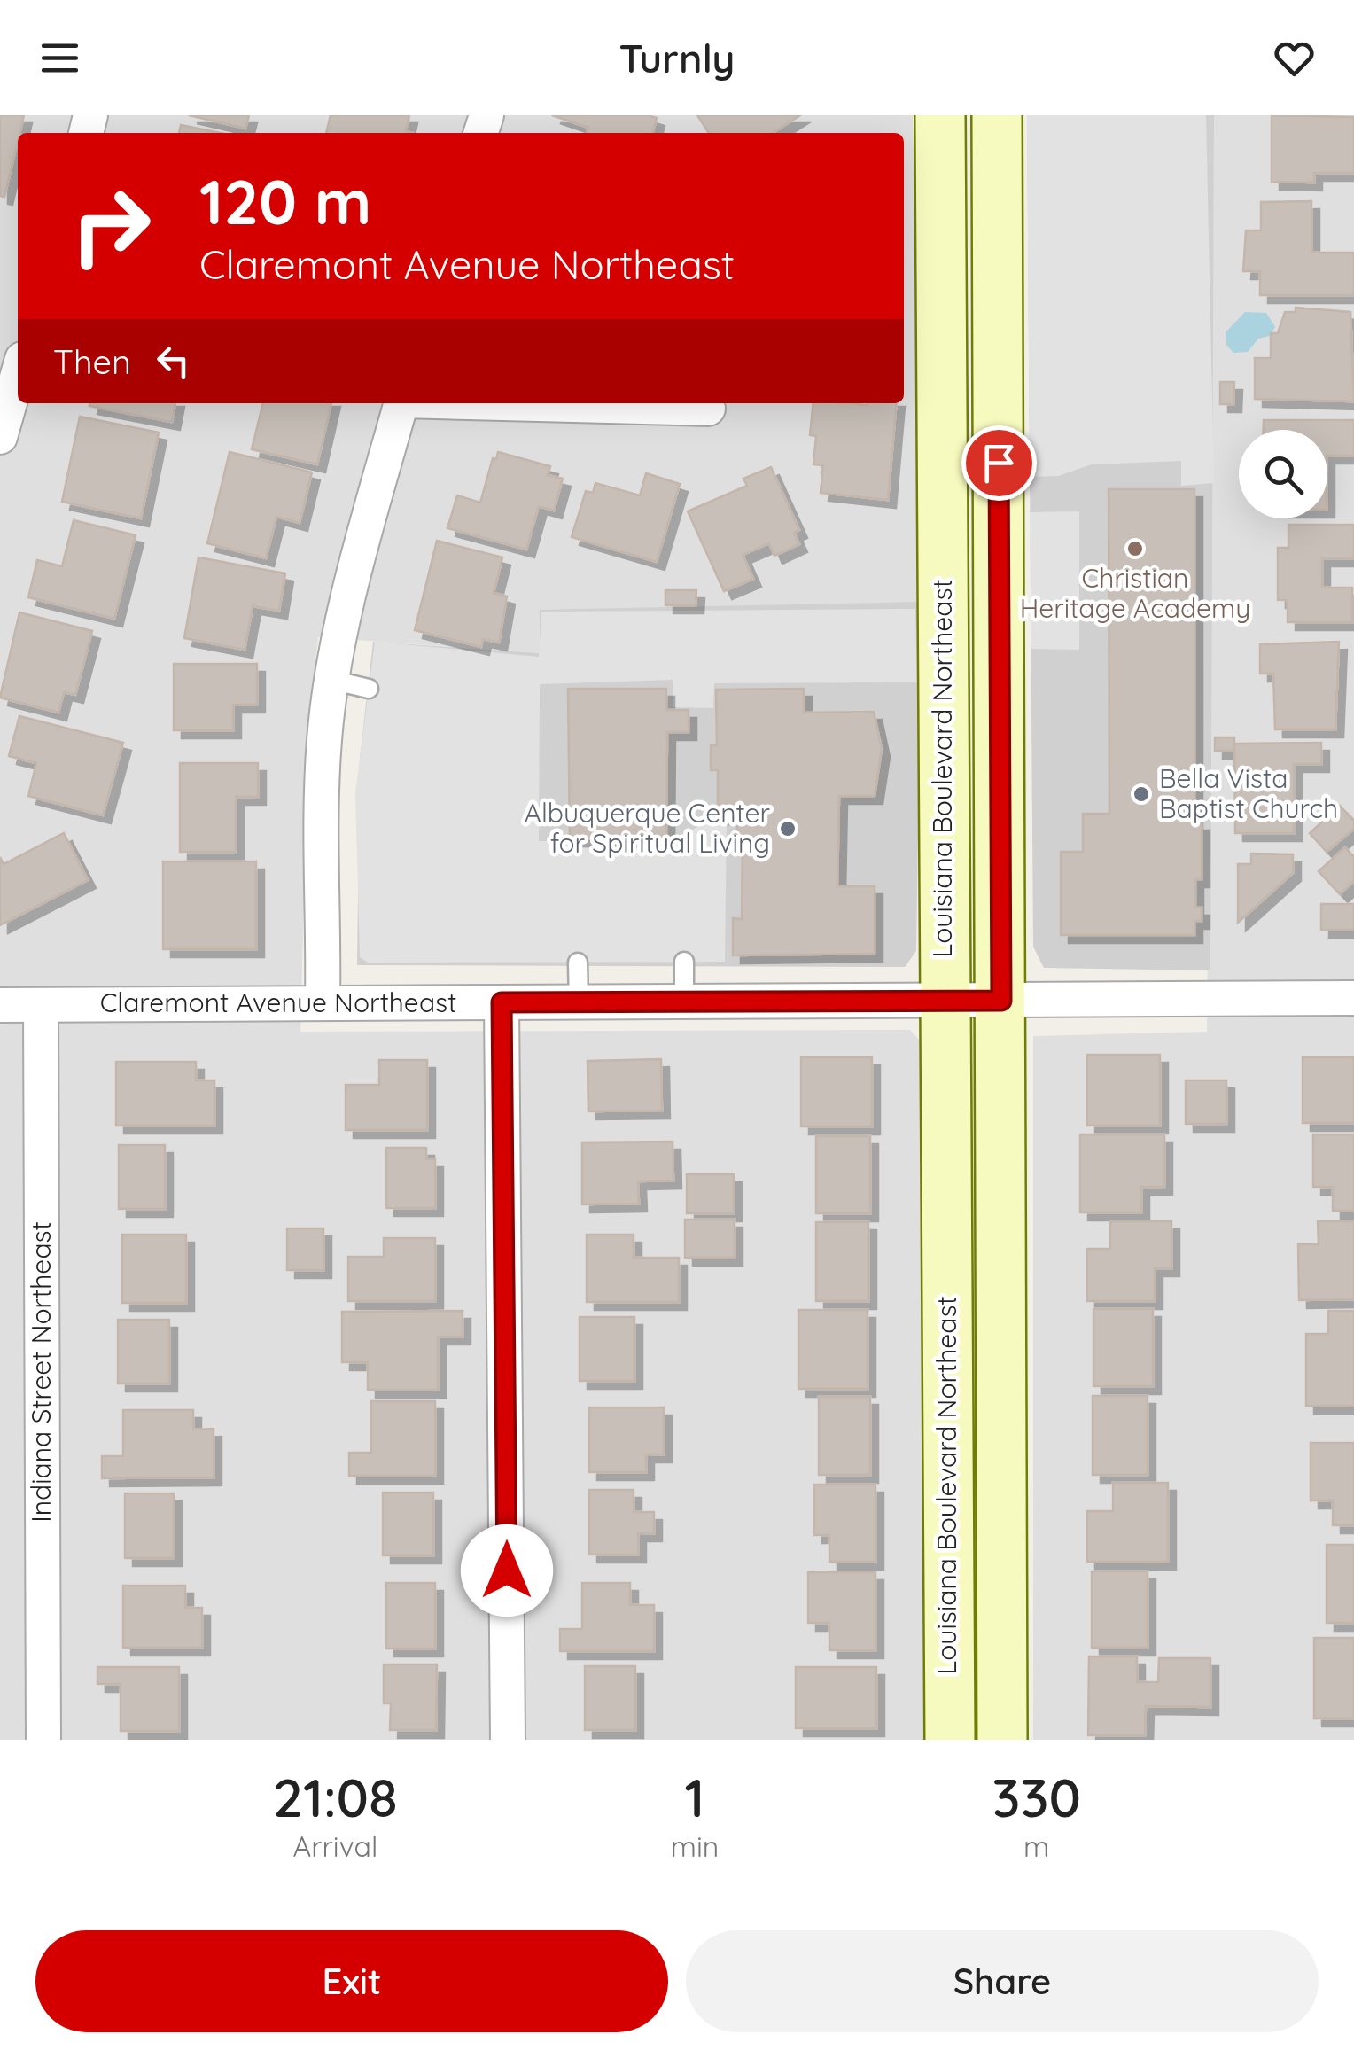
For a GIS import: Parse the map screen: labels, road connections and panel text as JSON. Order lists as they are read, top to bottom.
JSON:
{
  "streets": {
    "main road": ["Louisiana Boulevard Northeast"],
    "street": ["Claremont Avenue Northeast", "Indiana Street Northeast"]
  },
  "crossings": [
    ["Louisiana Boulevard Northeast", "Claremont Avenue Northeast"],
    ["Claremont Avenue Northeast", "Indiana Street Northeast"]
  ],
  "places": ["Christian Heritage Academy", "Bella Vista Baptist Church", "Albuquerque Center for Spiritual Living"],
  "page": {
    "header": "Turnly",
    "turn": ["120 m", "Claremont Avenue Northeast"],
    "then": "Then",
    "eta": [
      "21:08",
      "Arrival",
      "1",
      "min",
      "330",
      "m"
    ],
    "buttons": ["Exit", "Share"]
  }
}
